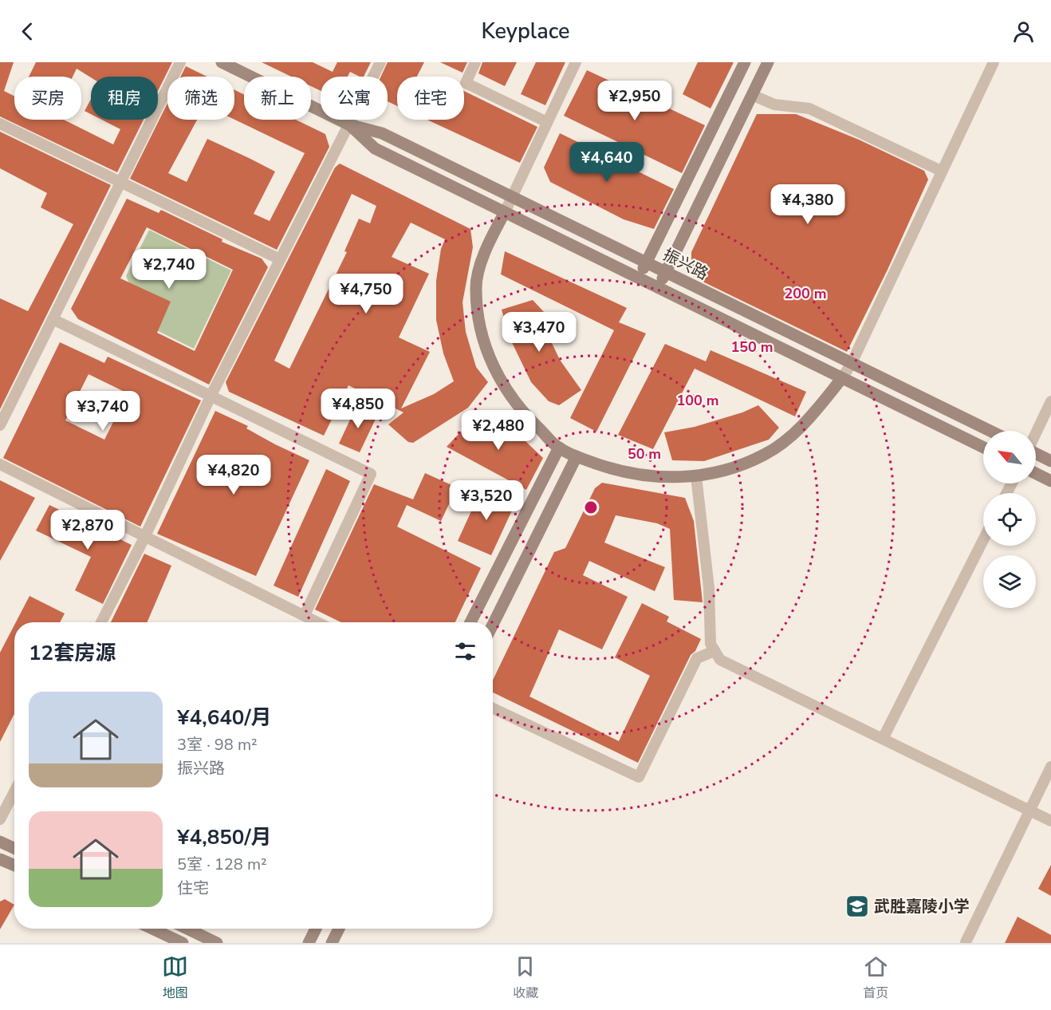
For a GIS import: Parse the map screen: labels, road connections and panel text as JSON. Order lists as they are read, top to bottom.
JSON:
{
  "streets": {
    "main road": ["振兴路"]
  },
  "places": {
    "school or university": ["武胜嘉陵小学"]
  },
  "north": "top left",
  "page": {
    "header": "Keyplace",
    "chip": [
      "买房",
      "租房",
      "筛选",
      "新上",
      "公寓",
      "住宅"
    ],
    "price": [
      "¥2,950",
      "¥4,640",
      "¥4,380",
      "¥2,740",
      "¥4,750",
      "¥3,470",
      "¥4,850",
      "¥3,740",
      "¥2,480",
      "¥4,820",
      "¥3,520",
      "¥2,870"
    ],
    "heading": "12套房源",
    "list": [
      {
        "name": "¥4,640/月",
        "note": "3室 · 98 m² · 振兴路"
      },
      {
        "name": "¥4,850/月",
        "note": "5室 · 128 m² · 住宅"
      }
    ],
    "tabs": ["地图", "收藏", "首页"]
  },
  "rings": [
    "200 m",
    "150 m",
    "100 m",
    "50 m"
  ]
}
